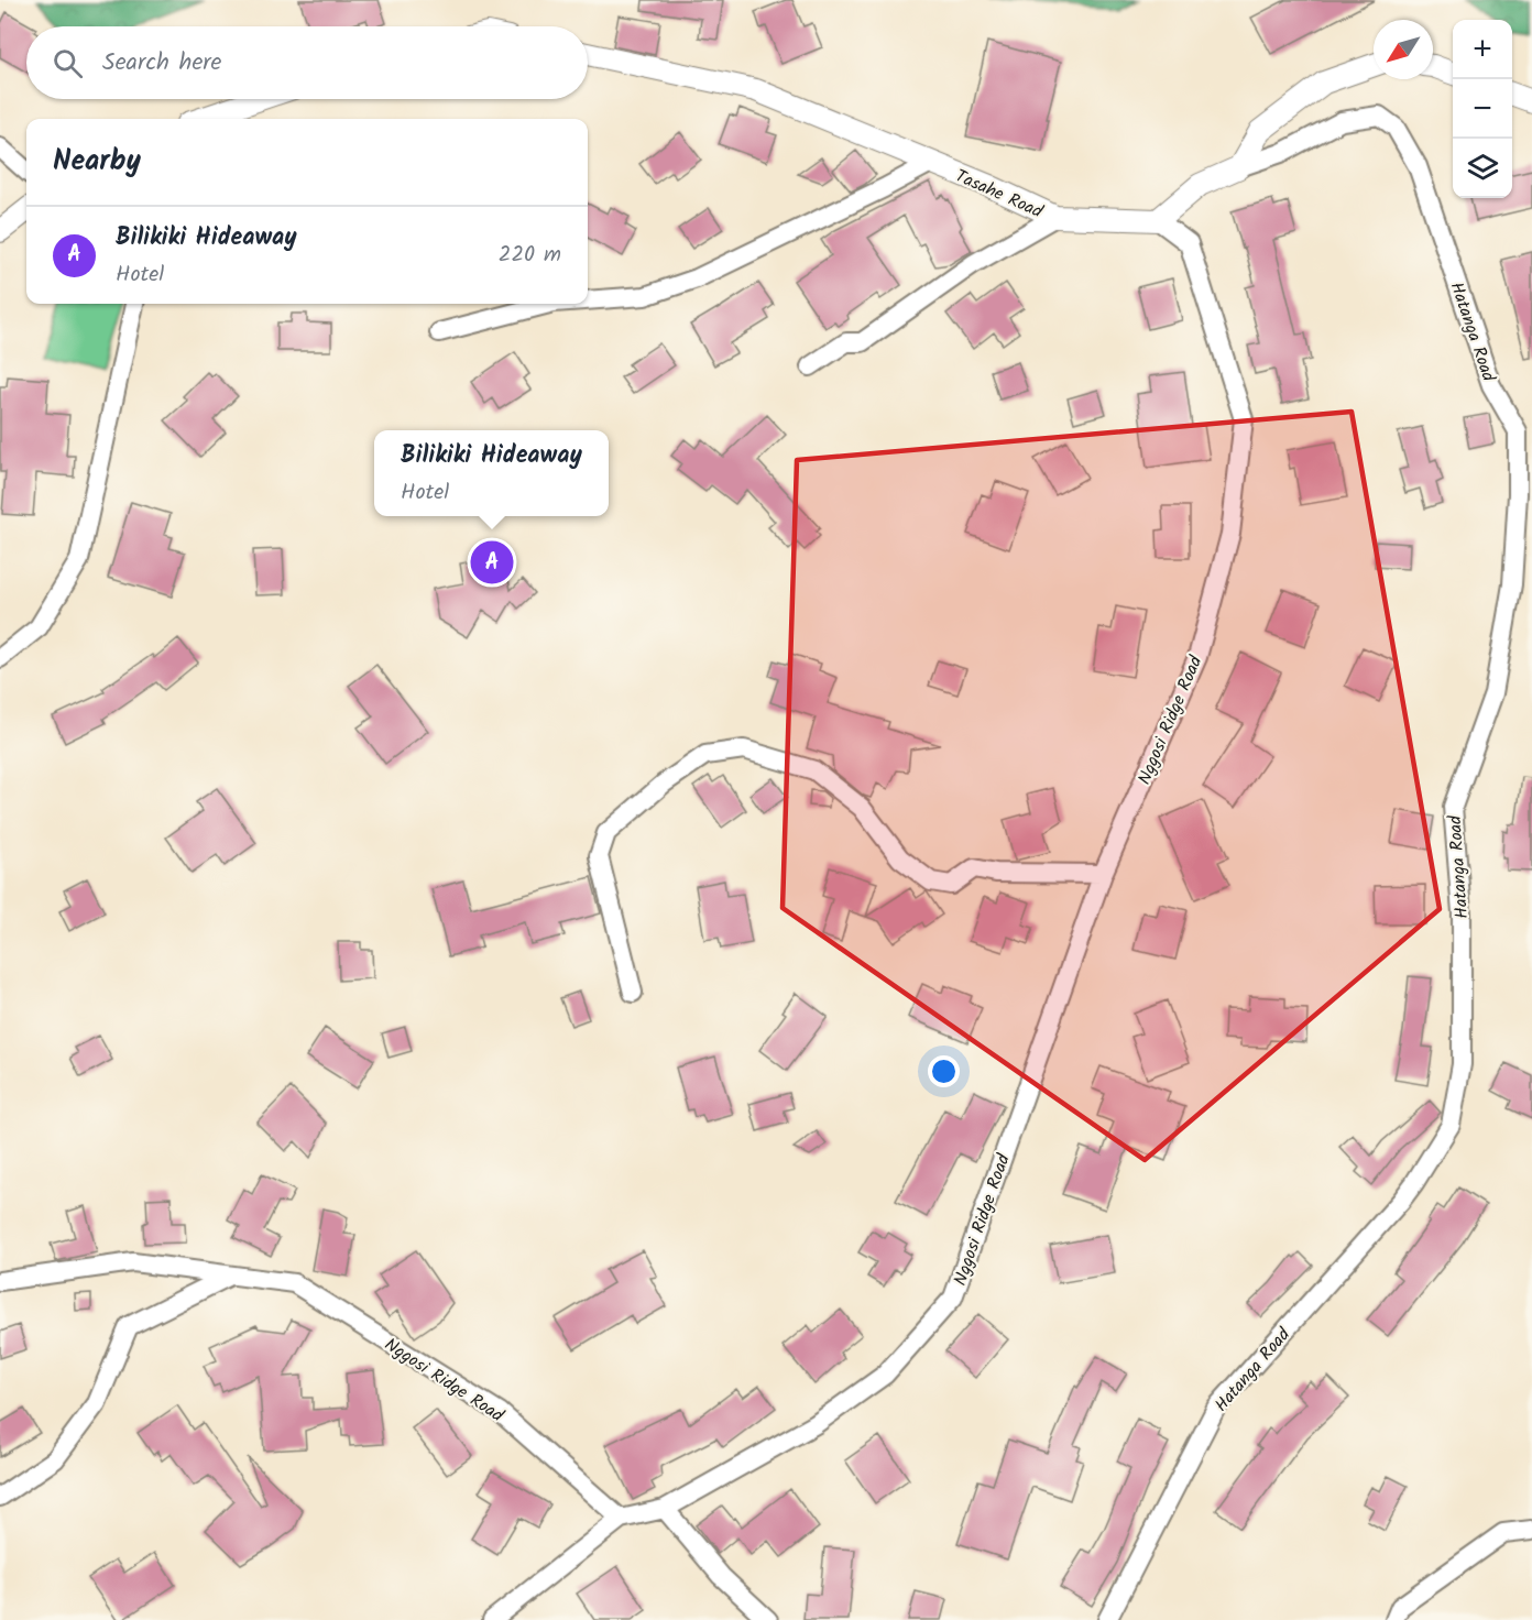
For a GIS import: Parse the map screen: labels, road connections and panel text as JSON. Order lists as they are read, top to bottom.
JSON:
{
  "streets": {
    "street": ["Tasahe Road", "Hatanga Road", "Nggosi Ridge Road"]
  },
  "crossings": [
    ["Tasahe Road", "Nggosi Ridge Road"]
  ],
  "north": "bottom left",
  "page": {
    "map_buttons": ["+", "−"],
    "search": "Search here",
    "heading": "Nearby",
    "list": [
      {
        "mark": "A",
        "name": "Bilikiki Hideaway",
        "note": "Hotel",
        "value": "220 m"
      }
    ],
    "popup": ["Bilikiki Hideaway", "Hotel"],
    "pins": "A"
  }
}
